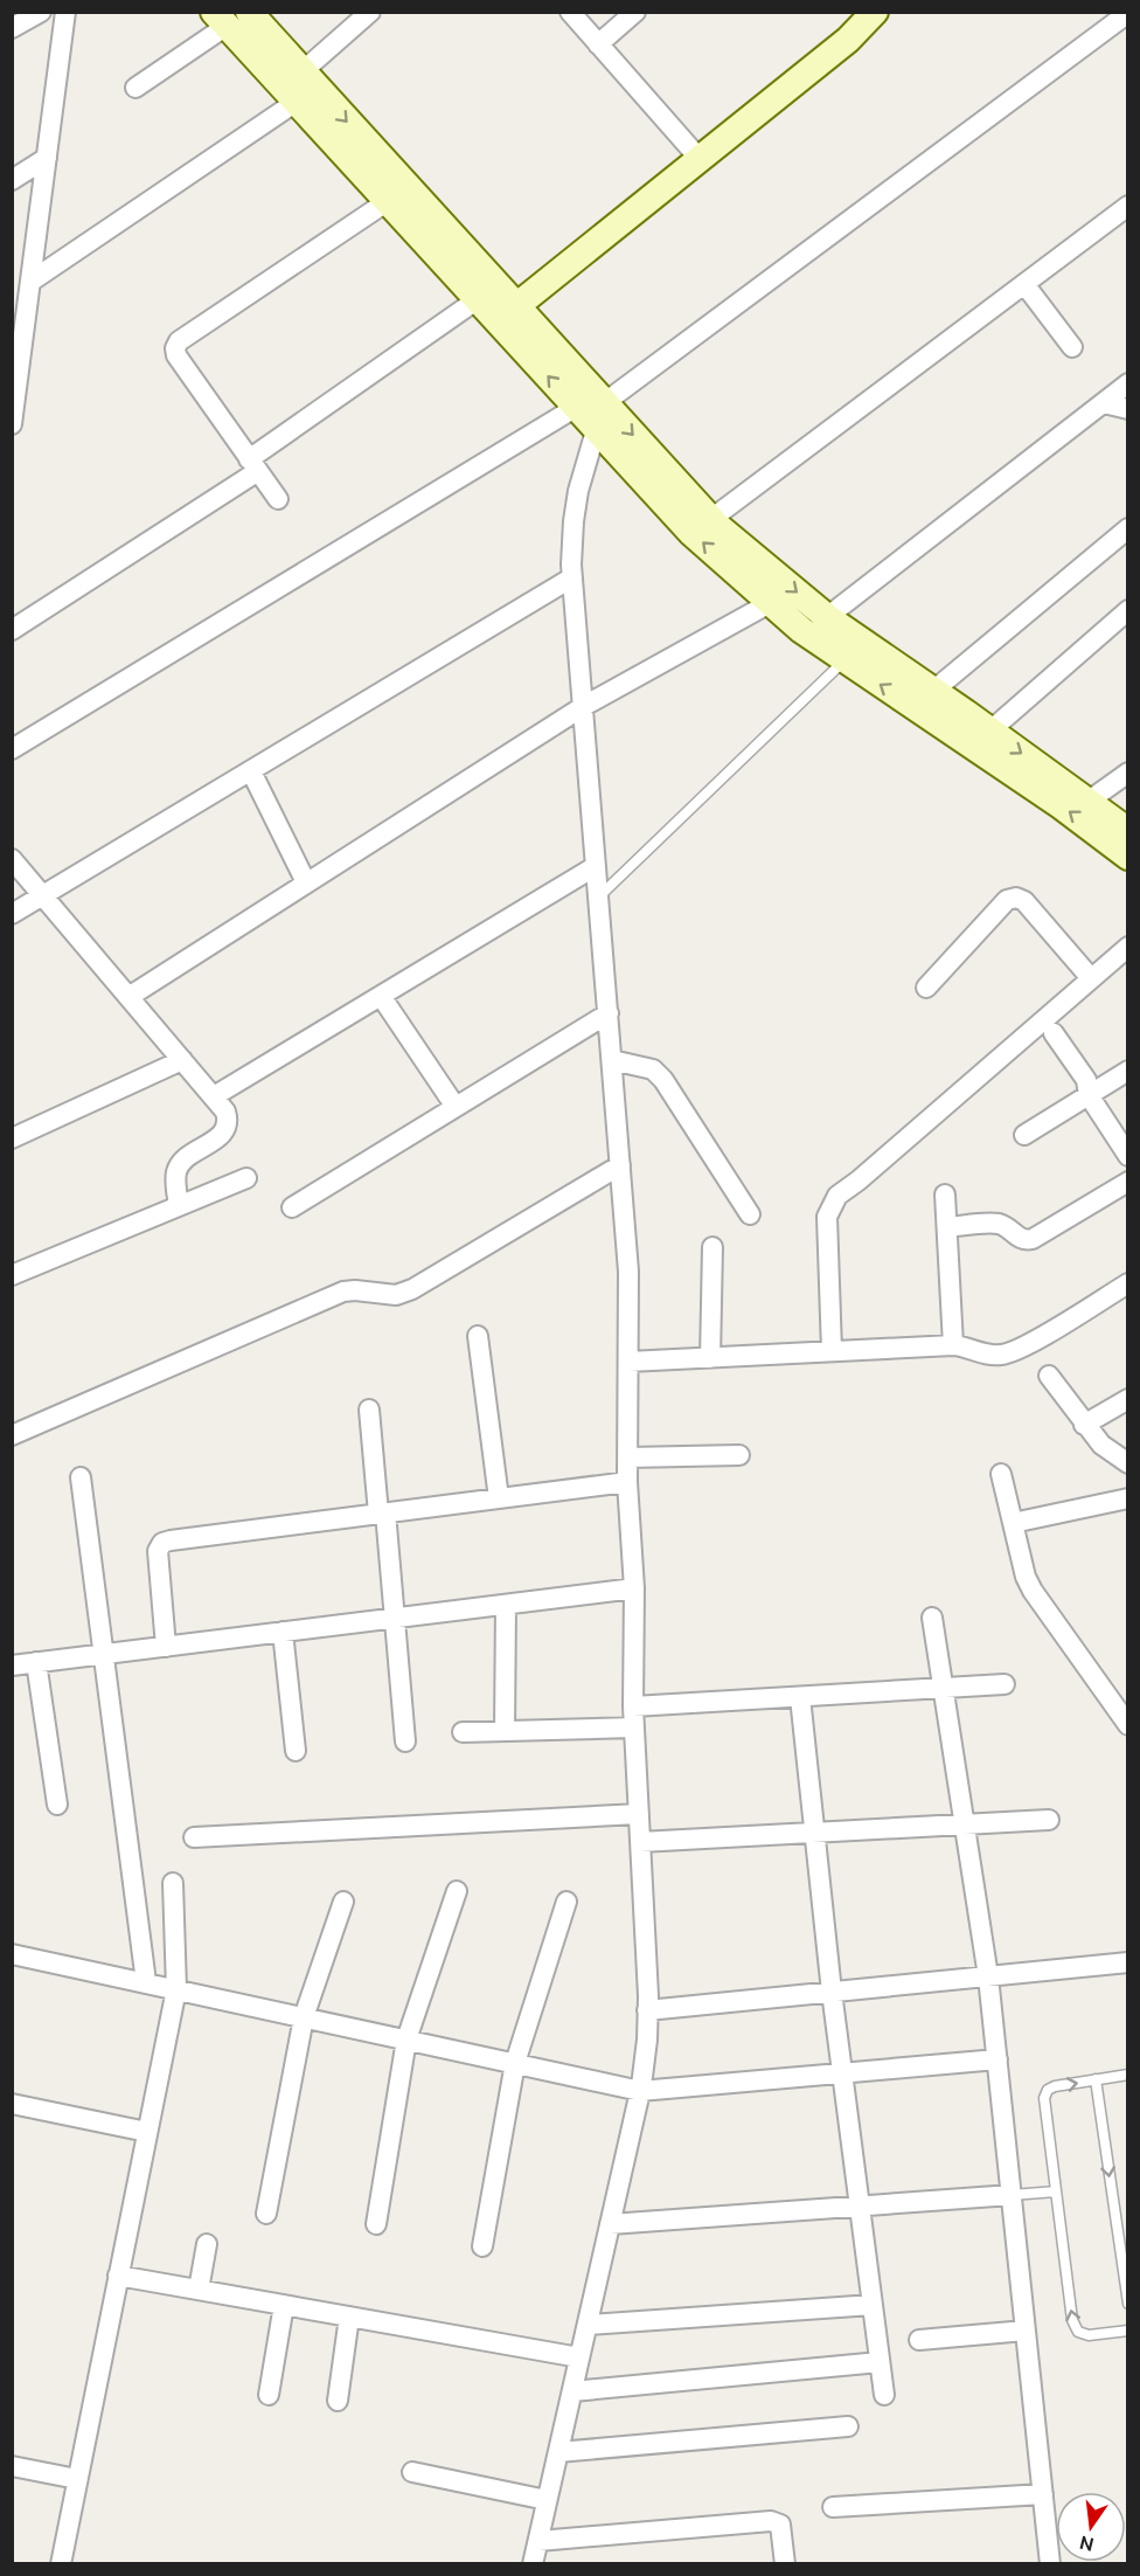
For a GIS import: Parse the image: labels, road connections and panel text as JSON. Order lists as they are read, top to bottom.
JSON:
{
  "north": "bottom"
}
